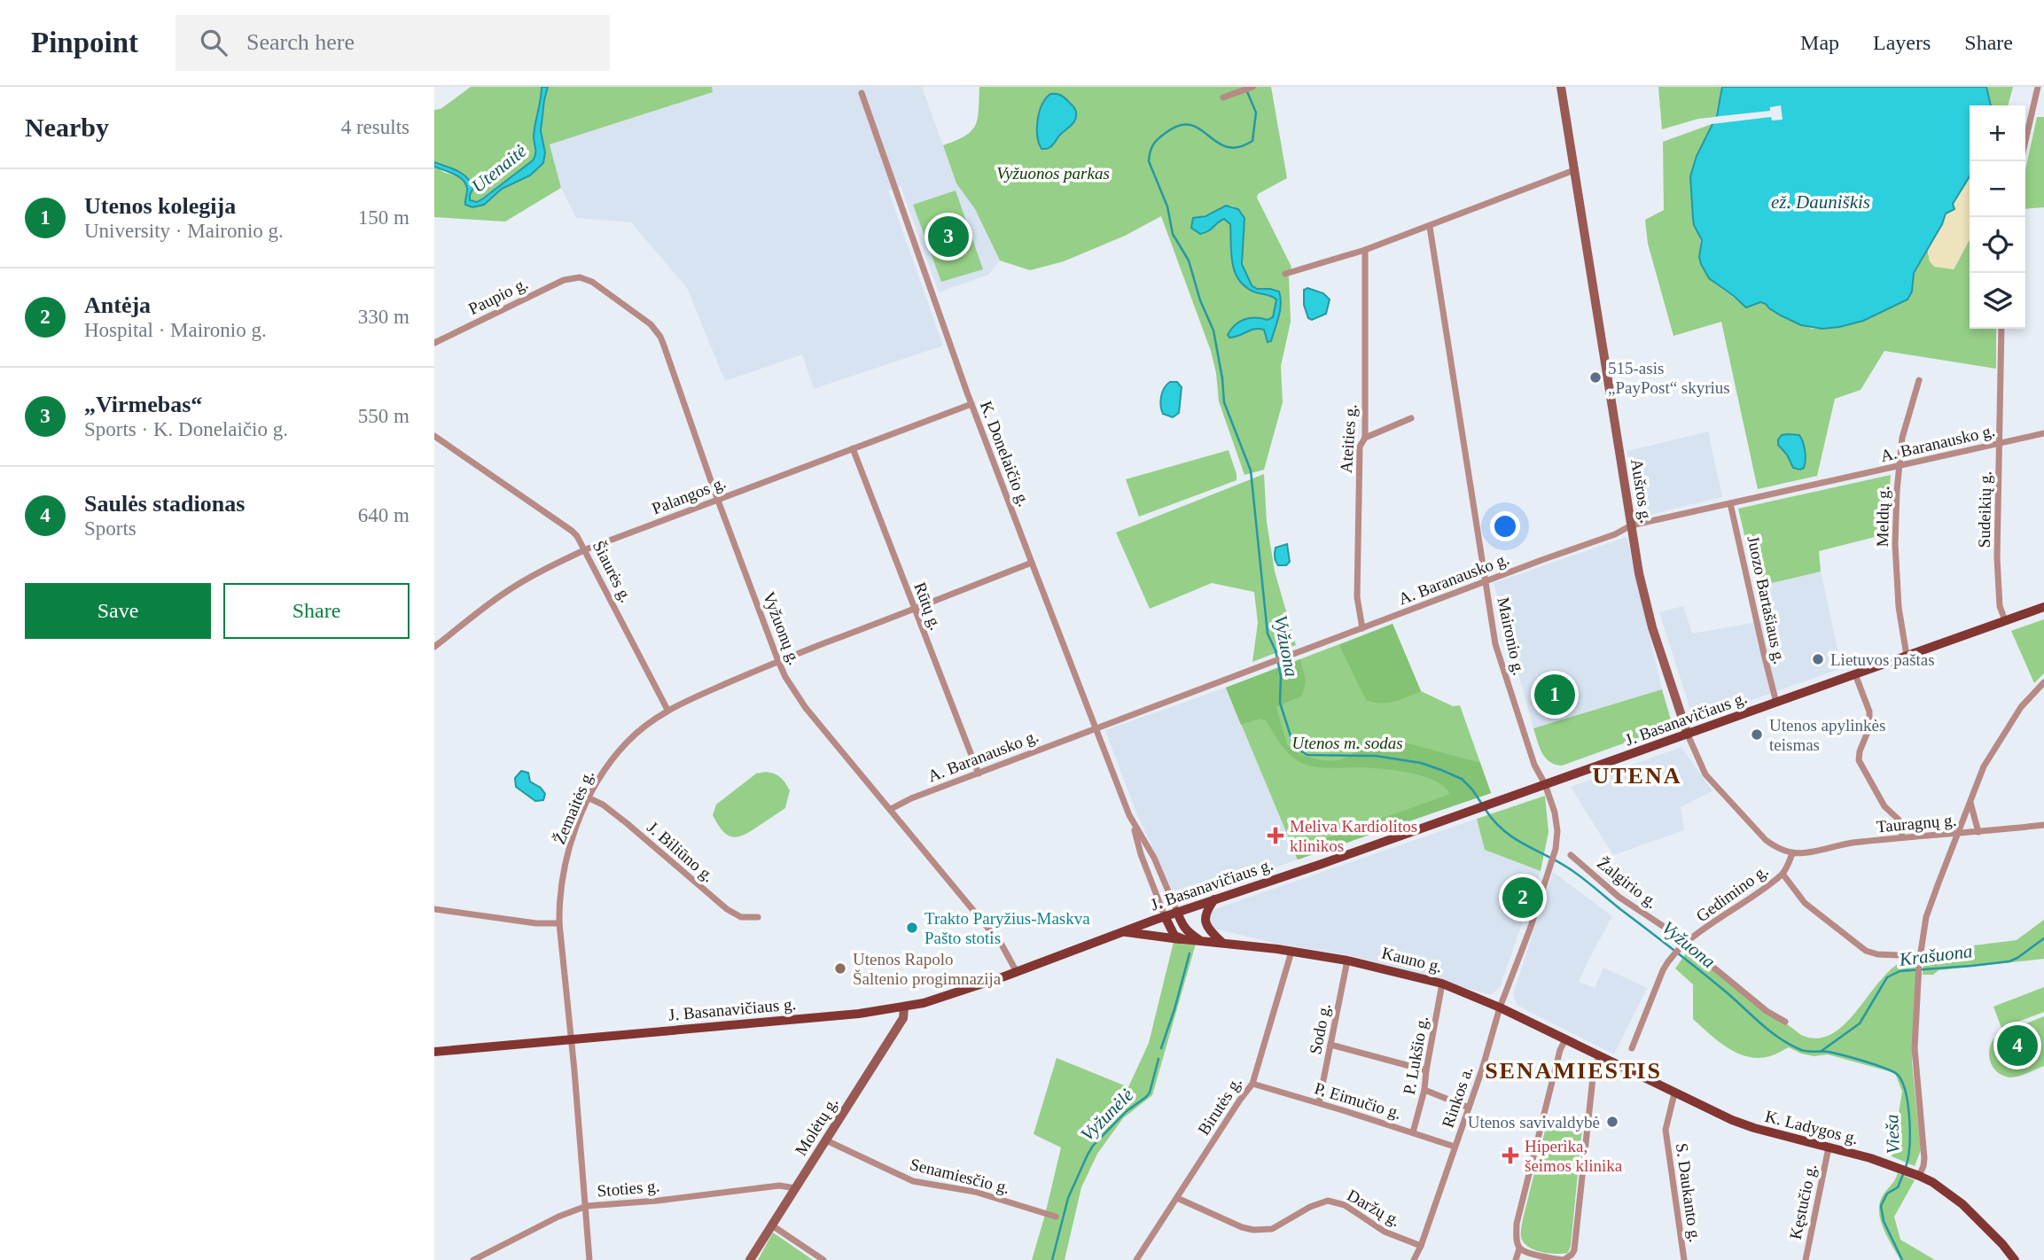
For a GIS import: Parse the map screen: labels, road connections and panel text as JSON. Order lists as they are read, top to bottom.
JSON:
{
  "streets": {
    "main road": ["J. Basanavičiaus g.", "Kauno g.", "K. Ladygos g."],
    "street": [
      "Paupio g.",
      "Ateities g.",
      "A. Baranausko g.",
      "K. Donelaičio g.",
      "Aušros g.",
      "Palangos g.",
      "Sudeikių g.",
      "Meldų g.",
      "Šiaurės g.",
      "Juozo Bartašiaus g.",
      "Rūtų g.",
      "Vyžuonų g.",
      "Maironio g.",
      "Žemaitės g.",
      "Tauragnų g.",
      "J. Biliūno g.",
      "Žalgirio g.",
      "Gedimino g.",
      "Sodo g.",
      "P. Lukšio g.",
      "Rinkos a.",
      "P. Eimučio g.",
      "Birutės g.",
      "Molėtų g.",
      "Senamiesčio g.",
      "Stoties g.",
      "S. Daukanto g.",
      "Kęstučio g.",
      "Daržų g."
    ]
  },
  "crossings": [
    ["Paupio g.", "Vyžuonų g."],
    ["Ateities g.", "A. Baranausko g."],
    ["A. Baranausko g.", "K. Donelaičio g."],
    ["A. Baranausko g.", "Aušros g."],
    ["A. Baranausko g.", "Sudeikių g."],
    ["A. Baranausko g.", "Meldų g."],
    ["A. Baranausko g.", "Juozo Bartašiaus g."],
    ["A. Baranausko g.", "Rūtų g."],
    ["A. Baranausko g.", "Vyžuonų g."],
    ["A. Baranausko g.", "Maironio g."],
    ["K. Donelaičio g.", "Palangos g."],
    ["K. Donelaičio g.", "J. Basanavičiaus g."],
    ["K. Donelaičio g.", "Žemaitės g."],
    ["Aušros g.", "J. Basanavičiaus g."],
    ["Aušros g.", "Tauragnų g."],
    ["Aušros g.", "Gedimino g."],
    ["Palangos g.", "Šiaurės g."],
    ["Palangos g.", "Rūtų g."],
    ["Palangos g.", "Vyžuonų g."],
    ["Sudeikių g.", "J. Basanavičiaus g."],
    ["Meldų g.", "J. Basanavičiaus g."],
    ["Šiaurės g.", "Žemaitės g."],
    ["Juozo Bartašiaus g.", "J. Basanavičiaus g."],
    ["Rūtų g.", "Žemaitės g."],
    ["Vyžuonų g.", "J. Basanavičiaus g."],
    ["Vyžuonų g.", "Žemaitės g."],
    ["Maironio g.", "J. Basanavičiaus g."],
    ["Maironio g.", "Kauno g."],
    ["Maironio g.", "Rinkos a."],
    ["J. Basanavičiaus g.", "Žemaitės g."],
    ["J. Basanavičiaus g.", "Kauno g."],
    ["J. Basanavičiaus g.", "Molėtų g."],
    ["Žemaitės g.", "J. Biliūno g."],
    ["Žemaitės g.", "Stoties g."],
    ["Tauragnų g.", "Gedimino g."],
    ["Žalgirio g.", "Gedimino g."],
    ["Kauno g.", "Sodo g."],
    ["Kauno g.", "P. Lukšio g."],
    ["Kauno g.", "Rinkos a."],
    ["Kauno g.", "Birutės g."],
    ["Kauno g.", "K. Ladygos g."],
    ["Sodo g.", "P. Eimučio g."],
    ["P. Lukšio g.", "P. Eimučio g."],
    ["Rinkos a.", "P. Eimučio g."],
    ["Rinkos a.", "Daržų g."],
    ["P. Eimučio g.", "Birutės g."],
    ["Birutės g.", "Daržų g."],
    ["Molėtų g.", "Senamiesčio g."],
    ["Molėtų g.", "Stoties g."],
    ["K. Ladygos g.", "S. Daukanto g."],
    ["K. Ladygos g.", "Kęstučio g."]
  ],
  "districts": ["UTENA", "SENAMIESTIS"],
  "water": [
    "Utenaitė",
    "ež. Dauniškis",
    "Vyžuona",
    "Krašuona",
    "Vyžunėlė",
    "Vieša"
  ],
  "parks": ["Vyžuonos parkas", "Utenos m. sodas"],
  "places": {
    "other": [
      "515-asis „PayPost“ skyrius",
      "Lietuvos paštas",
      "Utenos apylinkės teismas",
      "Trakto Paryžius-Maskva Pašto stotis",
      "Utenos Rapolo Šaltenio progimnazija",
      "Utenos savivaldybė"
    ],
    "health": ["Meliva Kardiolitos klinikos", "Hiperika, šeimos klinika"]
  },
  "page": {
    "header": "Pinpoint",
    "search": "Search here",
    "nav": ["Map", "Layers", "Share"],
    "heading": ["Nearby", "4 results"],
    "map_buttons": ["+", "−"],
    "list": [
      {
        "mark": "1",
        "name": "Utenos kolegija",
        "note": "University · Maironio g.",
        "value": "150 m"
      },
      {
        "mark": "2",
        "name": "Antėja",
        "note": "Hospital · Maironio g.",
        "value": "330 m"
      },
      {
        "mark": "3",
        "name": "„Virmebas“",
        "note": "Sports · K. Donelaičio g.",
        "value": "550 m"
      },
      {
        "mark": "4",
        "name": "Saulės stadionas",
        "note": "Sports",
        "value": "640 m"
      }
    ],
    "pins": [
      "3",
      "1",
      "2",
      "4"
    ],
    "buttons": ["Save", "Share"]
  }
}
